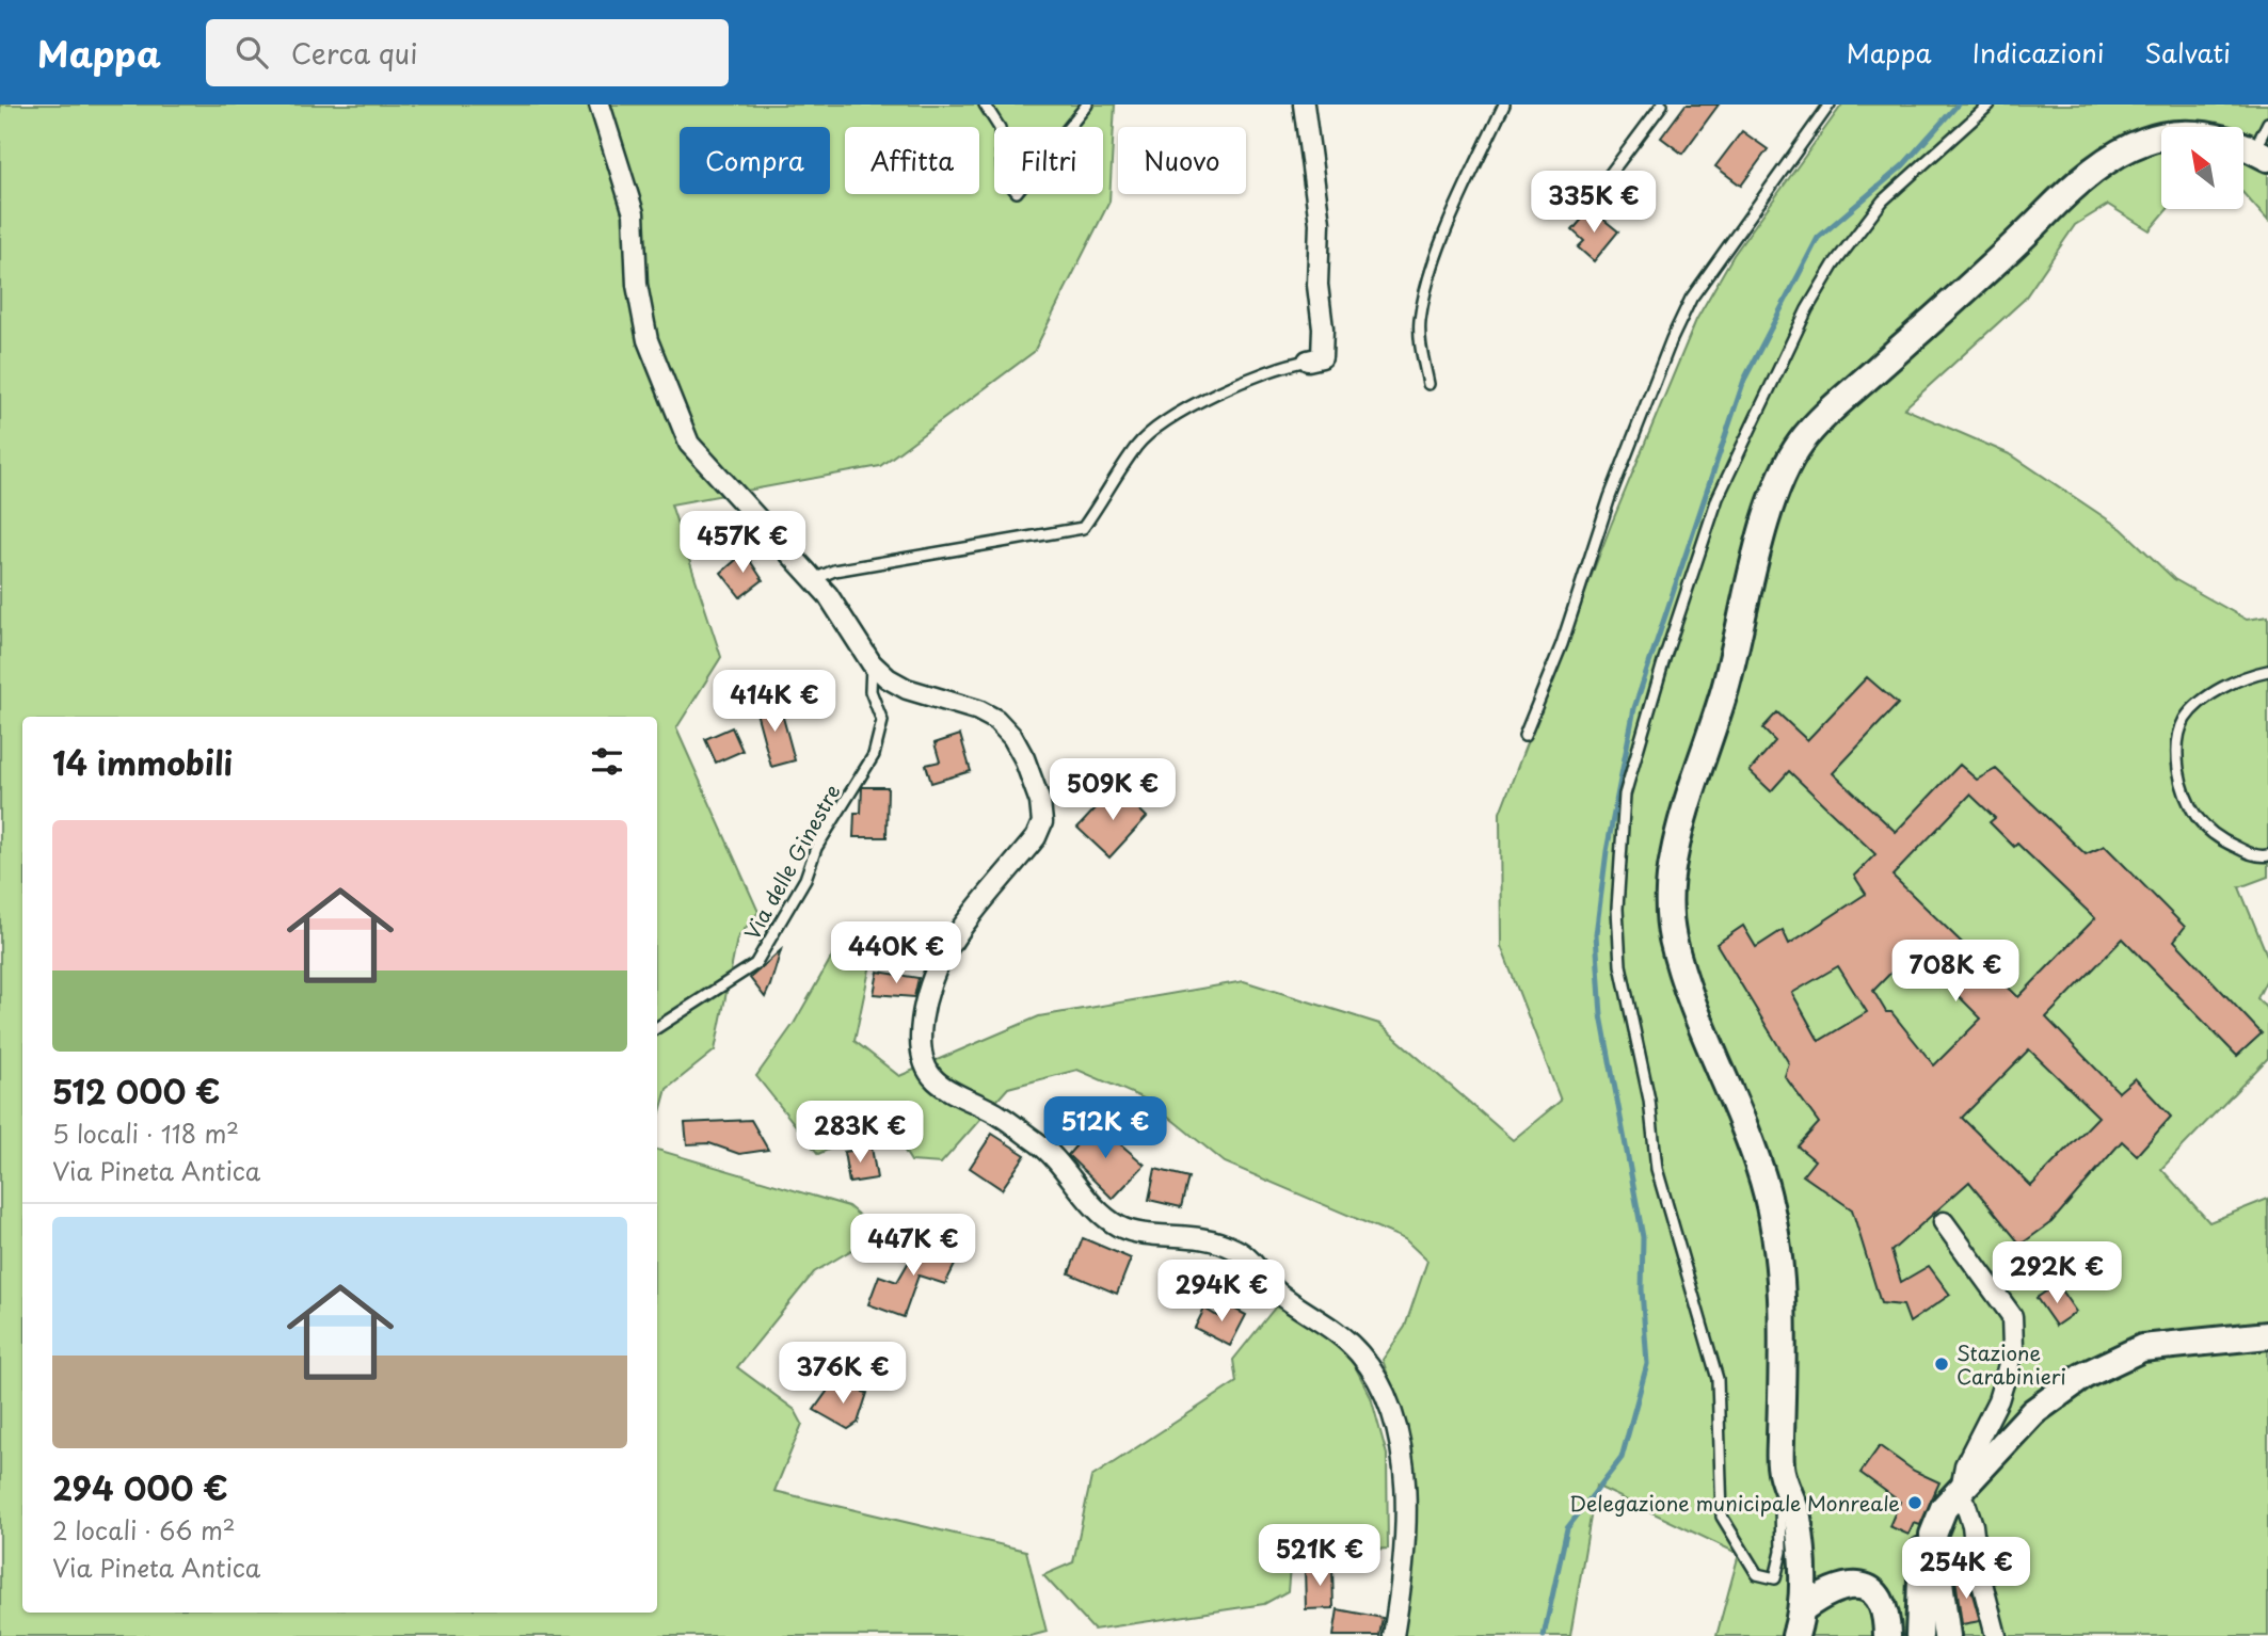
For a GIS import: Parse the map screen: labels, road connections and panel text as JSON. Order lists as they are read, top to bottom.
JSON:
{
  "streets": {
    "lane": ["Via delle Ginestre"]
  },
  "places": ["Stazione Carabinieri", "Delegazione municipale Monreale"],
  "north": "top left",
  "page": {
    "header": "Mappa",
    "search": "Cerca qui",
    "nav": ["Mappa", "Indicazioni", "Salvati"],
    "chip": [
      "Compra",
      "Affitta",
      "Filtri",
      "Nuovo"
    ],
    "price": [
      "335K €",
      "457K €",
      "414K €",
      "509K €",
      "440K €",
      "708K €",
      "512K €",
      "283K €",
      "447K €",
      "292K €",
      "294K €",
      "376K €",
      "521K €",
      "254K €"
    ],
    "heading": "14 immobili",
    "list": [
      {
        "name": "512 000 €",
        "note": "5 locali · 118 m² · Via Pineta Antica"
      },
      {
        "name": "294 000 €",
        "note": "2 locali · 66 m² · Via Pineta Antica"
      }
    ]
  }
}
